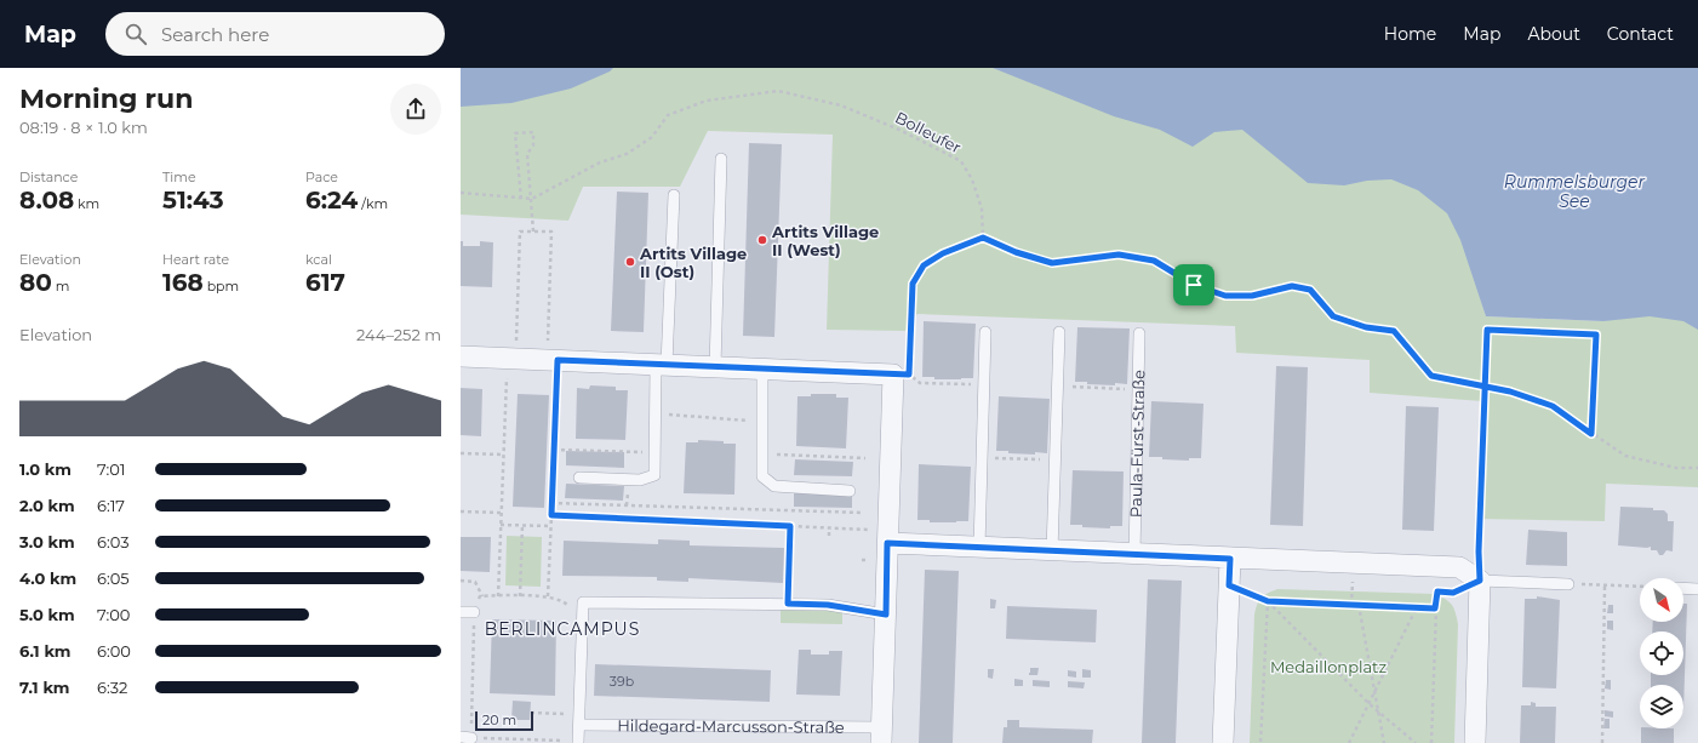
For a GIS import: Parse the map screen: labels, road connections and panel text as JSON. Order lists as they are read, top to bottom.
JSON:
{
  "streets": {
    "street": ["Hildegard-Marcusson-Straße"],
    "lane": ["Paula-Fürst-Straße"],
    "path": ["Bolleufer"]
  },
  "districts": ["BERLINCAMPUS"],
  "water": ["Rummelsburger See"],
  "parks": ["Medaillonplatz"],
  "places": ["Artits Village II (West)", "Artits Village II (Ost)"],
  "house_numbers": ["39b"],
  "scale_bar": "20 m",
  "north": "bottom right",
  "page": {
    "header": "Map",
    "search": "Search here",
    "nav": [
      "Home",
      "Map",
      "About",
      "Contact"
    ],
    "heading": ["Morning run", "08:19 · 8 × 1.0 km"],
    "stats": [
      ["Distance", "8.08 km"],
      ["Time", "51:43"],
      ["Pace", "6:24 /km"],
      ["Elevation", "80 m"],
      ["Heart rate", "168 bpm"],
      ["kcal", "617"]
    ],
    "chart": ["Elevation", "244–252 m"],
    "list": [
      {
        "name": "1.0 km",
        "note": "7:01"
      },
      {
        "name": "2.0 km",
        "note": "6:17"
      },
      {
        "name": "3.0 km",
        "note": "6:03"
      },
      {
        "name": "4.0 km",
        "note": "6:05"
      },
      {
        "name": "5.0 km",
        "note": "7:00"
      },
      {
        "name": "6.1 km",
        "note": "6:00"
      },
      {
        "name": "7.1 km",
        "note": "6:32"
      }
    ],
    "scale": "20 m"
  }
}
